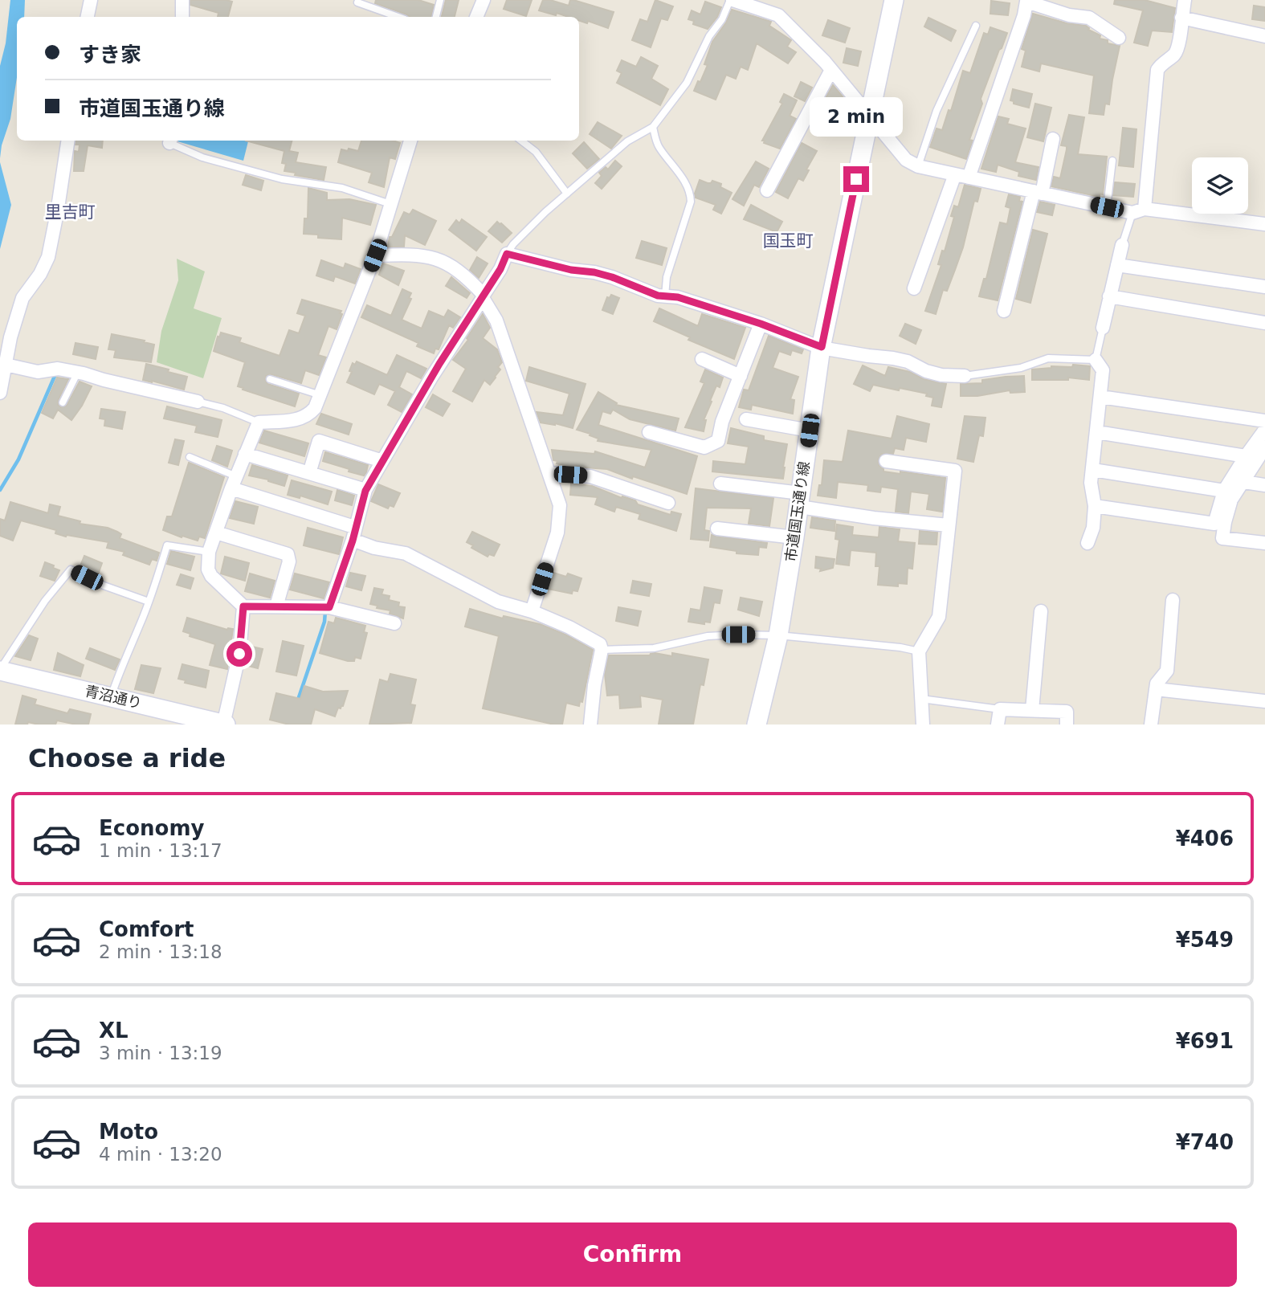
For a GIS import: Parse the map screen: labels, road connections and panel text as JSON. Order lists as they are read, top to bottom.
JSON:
{
  "streets": {
    "street": ["市道国玉通り線", "青沼通り"]
  },
  "districts": ["里吉町", "国玉町"],
  "page": {
    "banner": ["すき家", "市道国玉通り線"],
    "bubble": "2 min",
    "heading": "Choose a ride",
    "list": [
      {
        "name": "Economy",
        "note": "1 min · 13:17",
        "value": "¥406"
      },
      {
        "name": "Comfort",
        "note": "2 min · 13:18",
        "value": "¥549"
      },
      {
        "name": "XL",
        "note": "3 min · 13:19",
        "value": "¥691"
      },
      {
        "name": "Moto",
        "note": "4 min · 13:20",
        "value": "¥740"
      }
    ],
    "buttons": "Confirm"
  }
}
